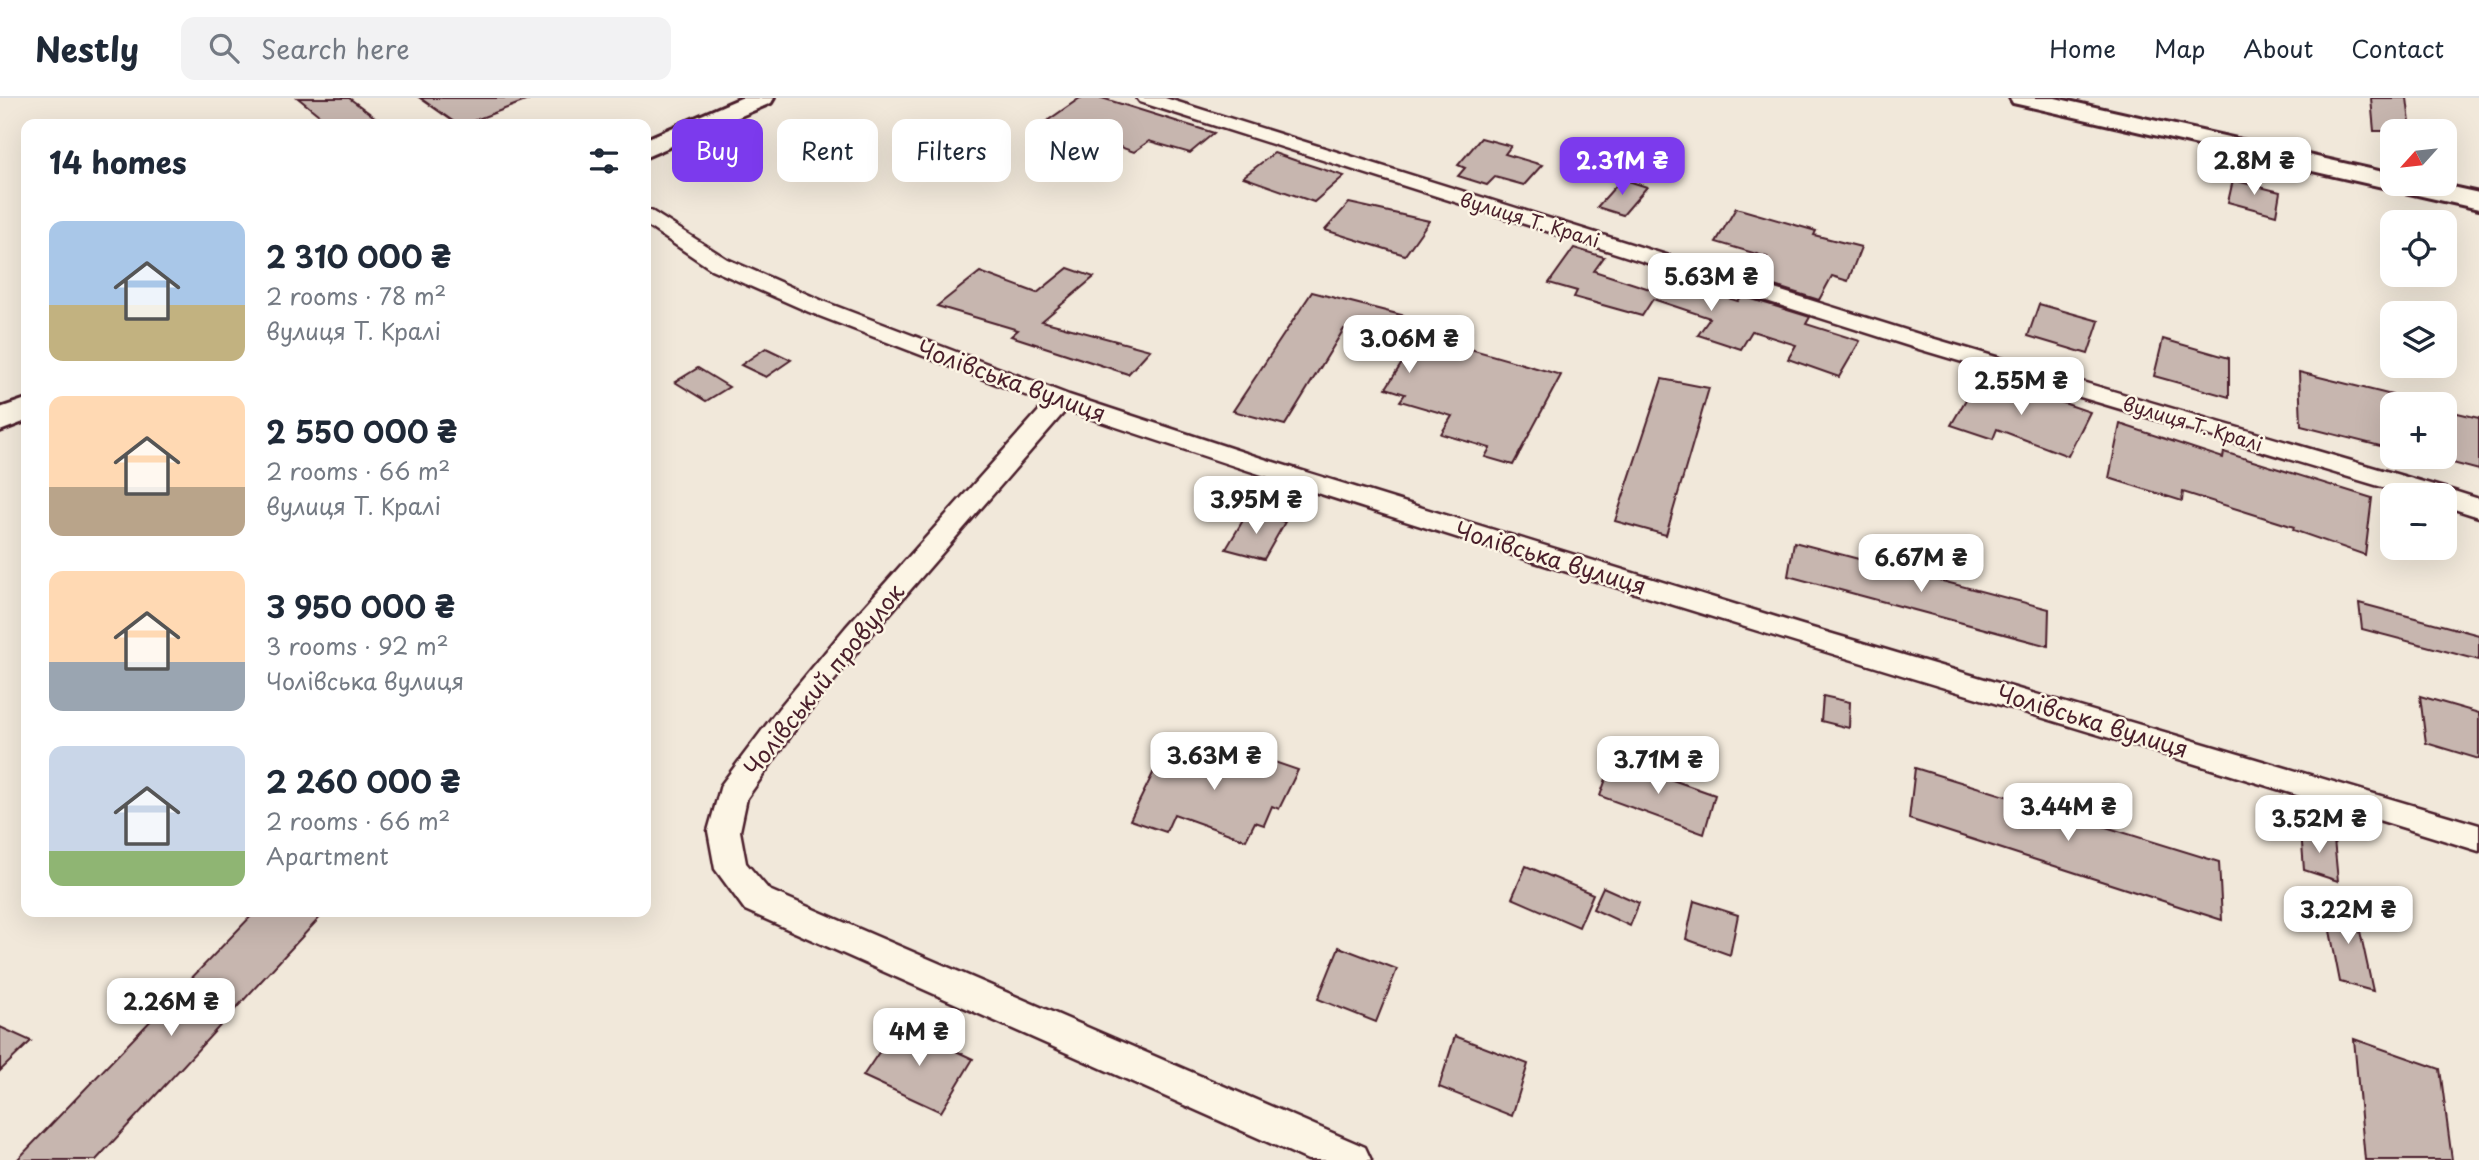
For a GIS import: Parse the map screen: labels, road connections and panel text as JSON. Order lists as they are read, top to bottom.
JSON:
{
  "streets": {
    "street": ["вулиця Т. Кралі", "Чолівська вулиця", "Чолівський провулок"]
  },
  "crossings": [
    ["Чолівська вулиця", "Чолівський провулок"]
  ],
  "north": "bottom left",
  "page": {
    "header": "Nestly",
    "search": "Search here",
    "nav": [
      "Home",
      "Map",
      "About",
      "Contact"
    ],
    "map_buttons": ["+", "−"],
    "chip": [
      "Buy",
      "Rent",
      "Filters",
      "New"
    ],
    "heading": "14 homes",
    "price": [
      "2.31M ₴",
      "2.8M ₴",
      "5.63M ₴",
      "3.06M ₴",
      "2.55M ₴",
      "3.95M ₴",
      "6.67M ₴",
      "3.63M ₴",
      "3.71M ₴",
      "3.44M ₴",
      "3.52M ₴",
      "3.22M ₴",
      "2.26M ₴",
      "4M ₴"
    ],
    "list": [
      {
        "name": "2 310 000 ₴",
        "note": "2 rooms · 78 m² · вулиця Т. Кралі"
      },
      {
        "name": "2 550 000 ₴",
        "note": "2 rooms · 66 m² · вулиця Т. Кралі"
      },
      {
        "name": "3 950 000 ₴",
        "note": "3 rooms · 92 m² · Чолівська вулиця"
      },
      {
        "name": "2 260 000 ₴",
        "note": "2 rooms · 66 m² · Apartment"
      }
    ]
  }
}
